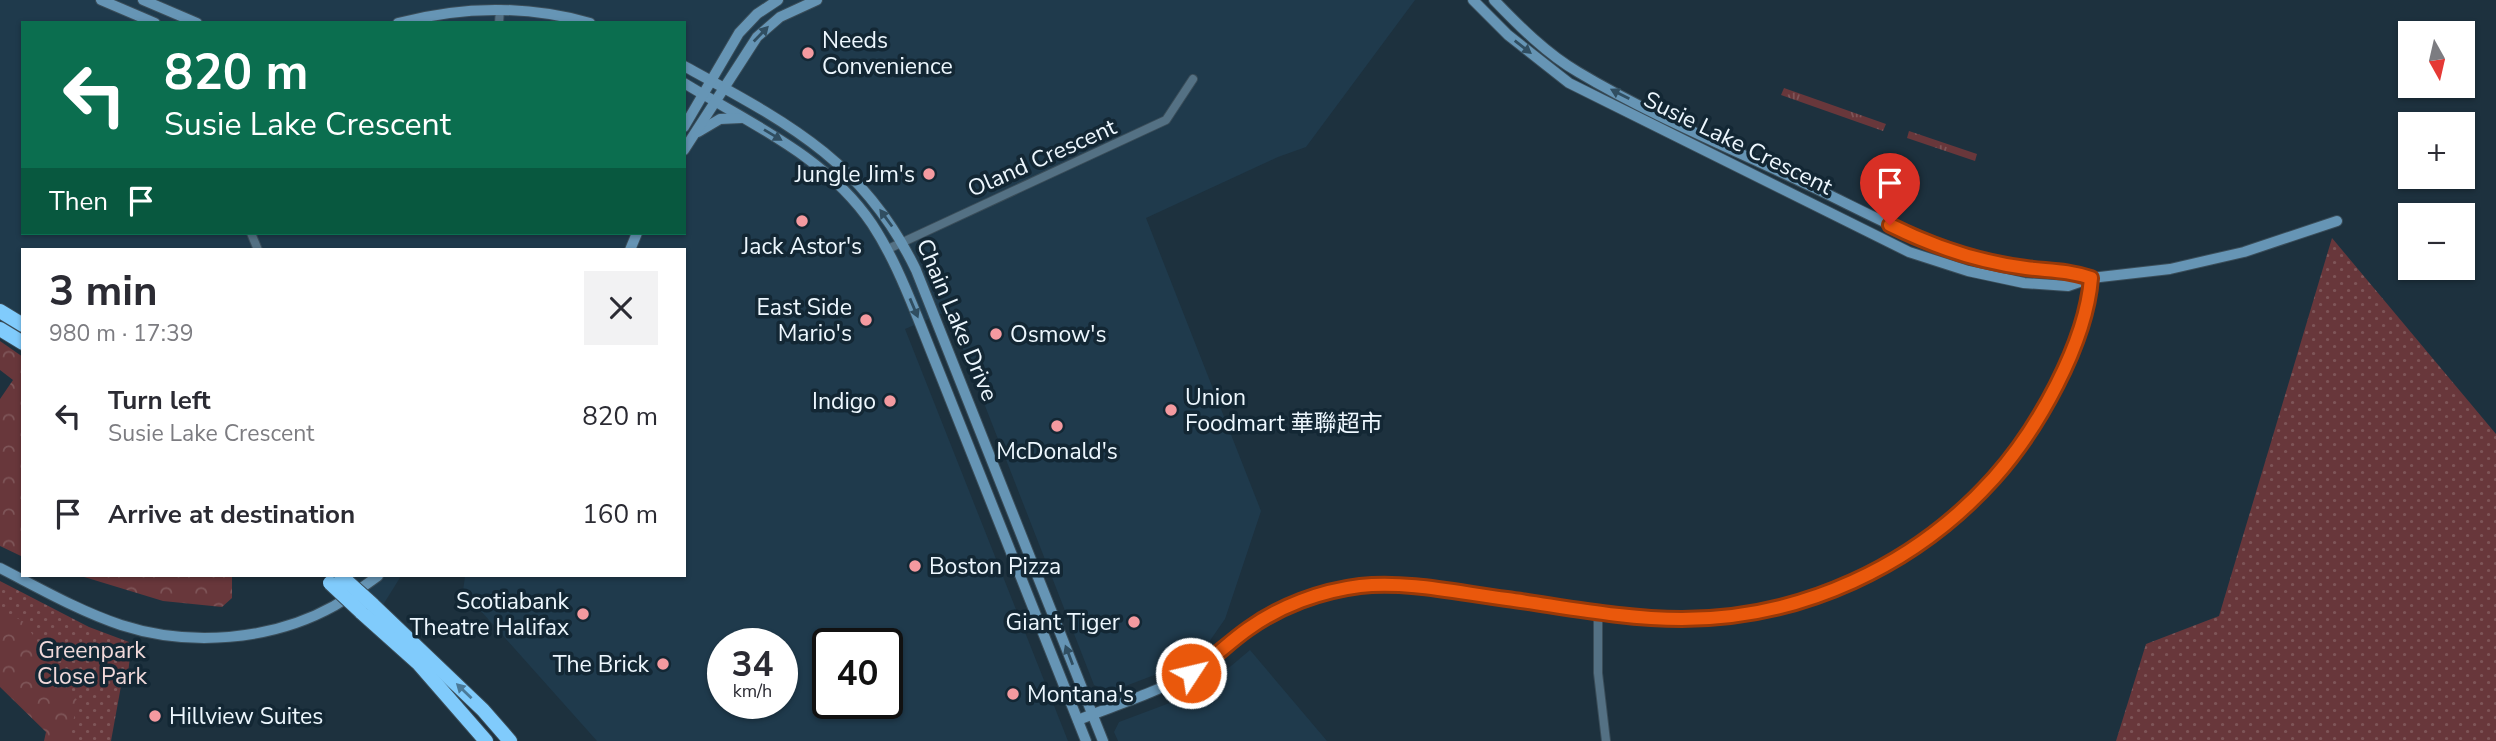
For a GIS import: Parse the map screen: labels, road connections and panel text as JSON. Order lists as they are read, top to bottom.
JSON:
{
  "streets": {
    "street": ["Susie Lake Crescent", "Oland Crescent", "Chain Lake Drive"]
  },
  "crossings": [
    ["Oland Crescent", "Chain Lake Drive"]
  ],
  "parks": ["Greenpark Close Park"],
  "places": [
    "Needs Convenience",
    "Jungle Jim's",
    "Jack Astor's",
    "East Side Mario's",
    "Osmow's",
    "Indigo",
    "Union Foodmart 華聯超市",
    "McDonald's",
    "Boston Pizza",
    "Scotiabank Theatre Halifax",
    "Giant Tiger",
    "The Brick",
    "Montana's",
    "Hillview Suites"
  ],
  "north": "bottom",
  "page": {
    "map_buttons": ["+", "−"],
    "turn": ["820 m", "Susie Lake Crescent"],
    "then": "Then",
    "heading": ["3 min", "980 m · 17:39"],
    "list": [
      {
        "name": "Turn left",
        "note": "Susie Lake Crescent",
        "value": "820 m"
      },
      {
        "name": "Arrive at destination",
        "value": "160 m"
      }
    ],
    "speed": "34 km/h",
    "limit": "40"
  }
}
